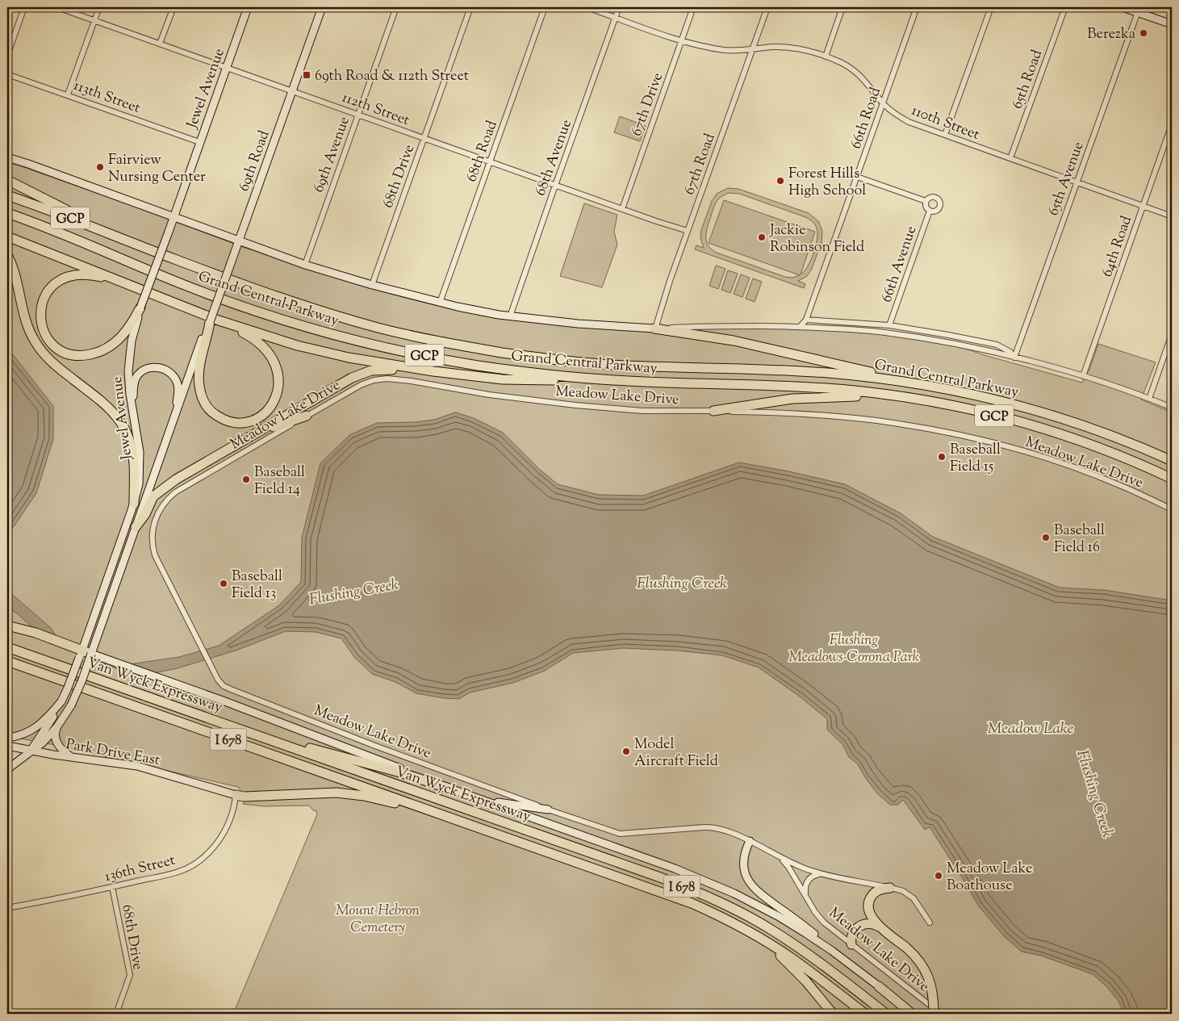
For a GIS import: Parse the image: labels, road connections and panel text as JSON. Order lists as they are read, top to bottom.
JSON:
{
  "streets": {
    "highway": [
      "GCP",
      "Grand Central Parkway",
      "Van Wyck Expressway",
      "I 678"
    ],
    "street": [
      "65th Road",
      "Jewel Avenue",
      "113th Street",
      "67th Drive",
      "112th Street",
      "66th Road",
      "110th Street",
      "68th Road",
      "69th Avenue",
      "68th Avenue",
      "69th Road",
      "67th Road",
      "68th Drive",
      "65th Avenue",
      "64th Road",
      "66th Avenue",
      "Meadow Lake Drive",
      "Park Drive East",
      "136th Street"
    ]
  },
  "crossings": [
    ["65th Road", "110th Street"],
    ["Jewel Avenue", "113th Street"],
    ["Jewel Avenue", "112th Street"],
    ["Jewel Avenue", "69th Road"],
    ["Jewel Avenue", "Park Drive East"],
    ["67th Drive", "112th Street"],
    ["67th Drive", "110th Street"],
    ["112th Street", "68th Road"],
    ["112th Street", "69th Avenue"],
    ["112th Street", "68th Avenue"],
    ["112th Street", "69th Road"],
    ["112th Street", "67th Road"],
    ["112th Street", "68th Drive"],
    ["66th Road", "110th Street"],
    ["110th Street", "68th Avenue"],
    ["110th Street", "67th Road"],
    ["110th Street", "65th Avenue"],
    ["110th Street", "64th Road"],
    ["68th Drive", "136th Street"],
    ["Park Drive East", "136th Street"]
  ],
  "water": ["Flushing Creek", "Meadow Lake"],
  "parks": ["Flushing Meadows-Corona Park", "Mount Hebron Cemetery"],
  "places": {
    "other": [
      "Berezka",
      "Fairview Nursing Center",
      "Forest Hills High School",
      "Jackie Robinson Field",
      "Baseball Field 15",
      "Baseball Field 14",
      "Baseball Field 16",
      "Baseball Field 13",
      "Model Aircraft Field",
      "Meadow Lake Boathouse"
    ],
    "transit": ["69th Road & 112th Street"]
  }
}
